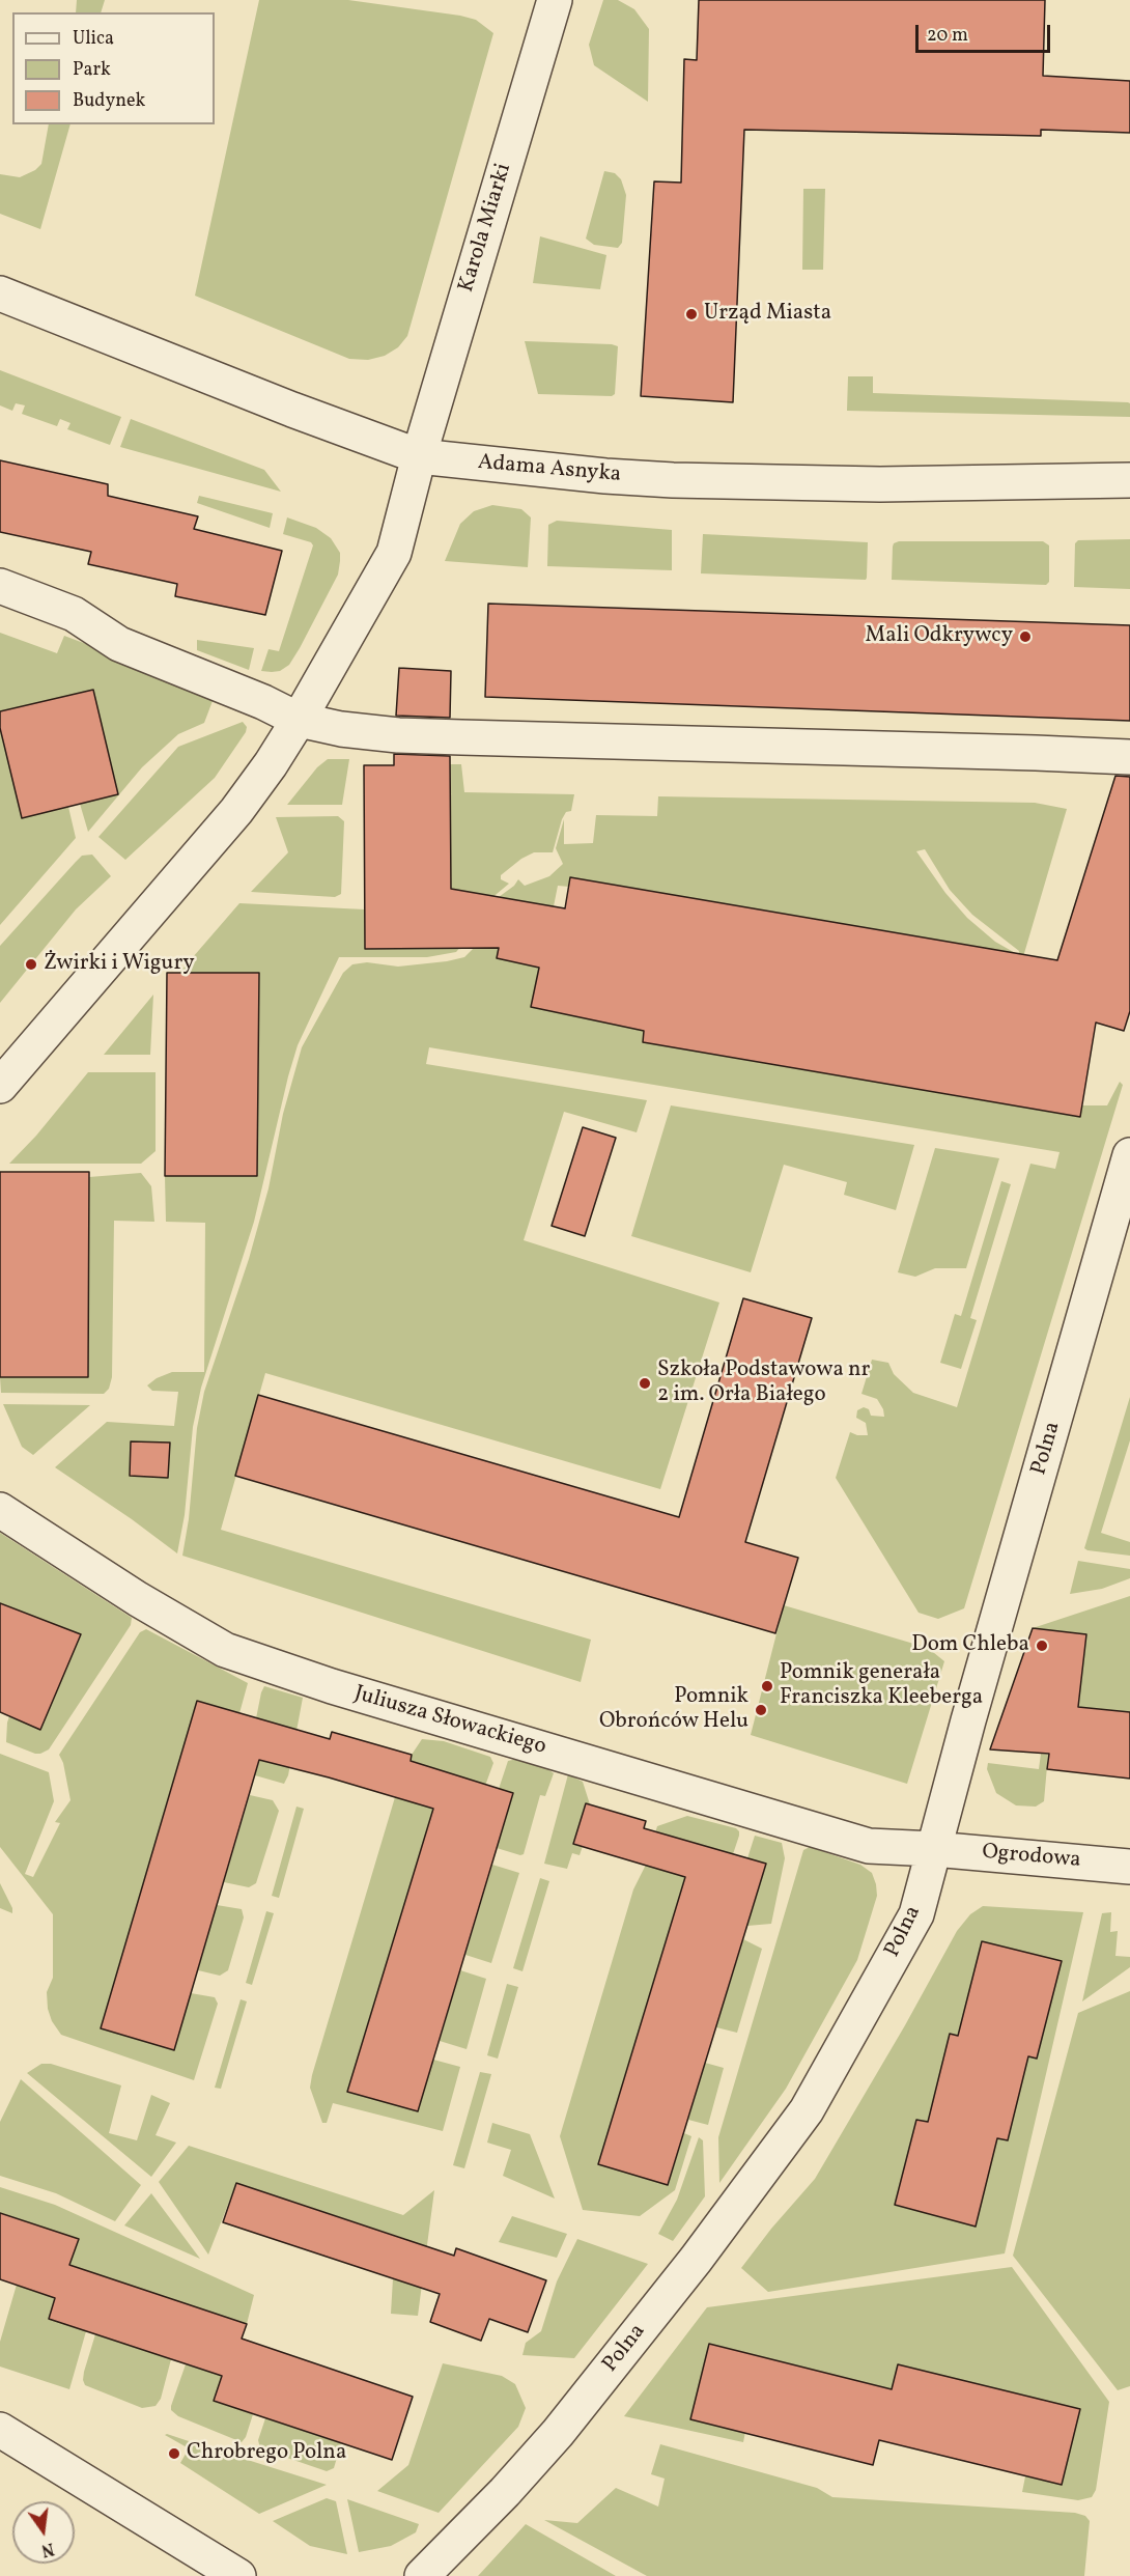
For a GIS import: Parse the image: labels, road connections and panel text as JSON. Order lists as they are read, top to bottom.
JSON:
{
  "streets": {
    "street": [
      "Karola Miarki",
      "Adama Asnyka",
      "Polna",
      "Juliusza Słowackiego",
      "Ogrodowa"
    ]
  },
  "crossings": [
    ["Karola Miarki", "Adama Asnyka"],
    ["Polna", "Juliusza Słowackiego"],
    ["Polna", "Ogrodowa"],
    ["Juliusza Słowackiego", "Ogrodowa"]
  ],
  "places": [
    "Urząd Miasta",
    "Mali Odkrywcy",
    "Żwirki i Wigury",
    "Szkoła Podstawowa nr 2 im. Orła Białego",
    "Dom Chleba",
    "Pomnik generała Franciszka Kleeberga",
    "Pomnik Obrońców Helu",
    "Chrobrego Polna"
  ],
  "legend": ["Ulica", "Park", "Budynek"],
  "scale_bar": "20 m",
  "north": "bottom"
}
